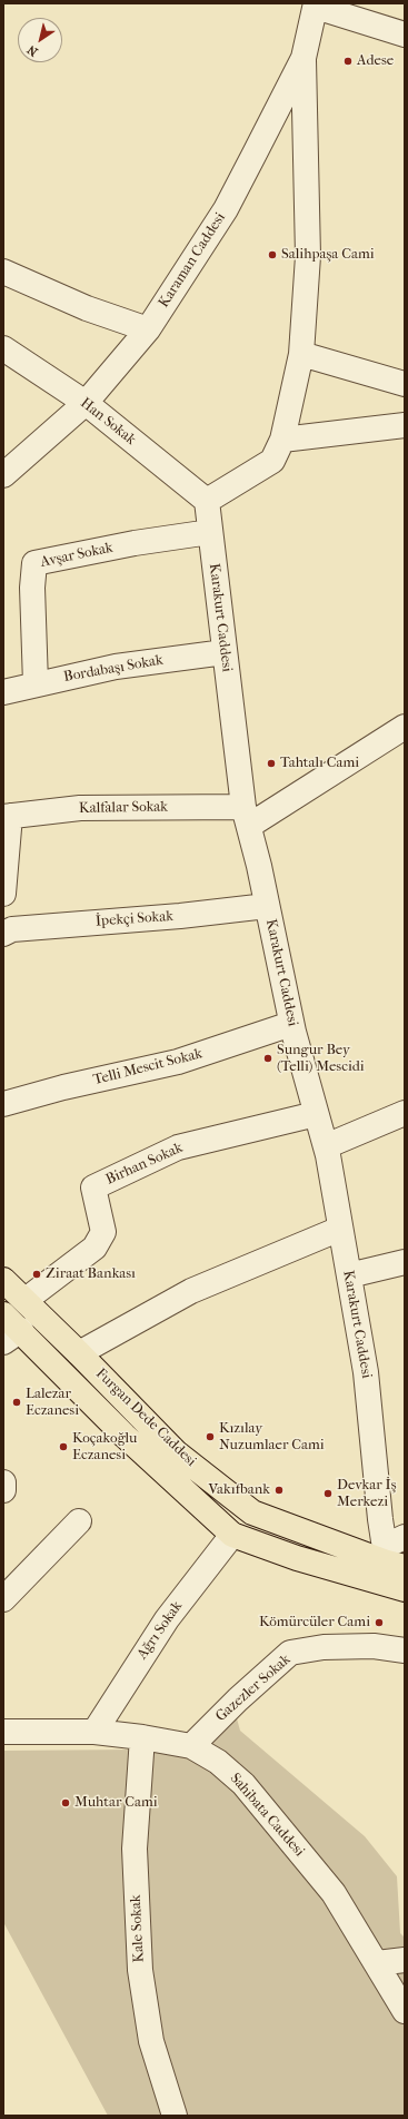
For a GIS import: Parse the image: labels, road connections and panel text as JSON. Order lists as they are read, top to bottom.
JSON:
{
  "streets": {
    "main road": ["Furgan Dede Caddesi"],
    "street": [
      "Karaman Caddesi",
      "Han Sokak",
      "Avşar Sokak",
      "Karakurt Caddesi",
      "Bordabaşı Sokak",
      "Kalfalar Sokak",
      "İpekçi Sokak",
      "Telli Mescit Sokak",
      "Birhan Sokak",
      "Ağrı Sokak",
      "Gazezler Sokak",
      "Sahibata Caddesi",
      "Kale Sokak"
    ]
  },
  "crossings": [
    ["Karaman Caddesi", "Han Sokak"],
    ["Han Sokak", "Karakurt Caddesi"],
    ["Avşar Sokak", "Karakurt Caddesi"],
    ["Avşar Sokak", "Bordabaşı Sokak"],
    ["Karakurt Caddesi", "Bordabaşı Sokak"],
    ["Karakurt Caddesi", "Kalfalar Sokak"],
    ["Karakurt Caddesi", "İpekçi Sokak"],
    ["Karakurt Caddesi", "Telli Mescit Sokak"],
    ["Karakurt Caddesi", "Birhan Sokak"],
    ["Karakurt Caddesi", "Furgan Dede Caddesi"],
    ["Birhan Sokak", "Furgan Dede Caddesi"],
    ["Furgan Dede Caddesi", "Ağrı Sokak"],
    ["Ağrı Sokak", "Sahibata Caddesi"],
    ["Gazezler Sokak", "Sahibata Caddesi"],
    ["Sahibata Caddesi", "Kale Sokak"]
  ],
  "places": [
    "Adese",
    "Salihpaşa Cami",
    "Tahtalı Cami",
    "Sungur Bey (Telli) Mescidi",
    "Ziraat Bankası",
    "Lalezar Eczanesi",
    "Kızılay Nuzumlaer Cami",
    "Koçakoğlu Eczanesi",
    "Vakıfbank",
    "Devkar İş Merkezi",
    "Kömürcüler Cami",
    "Muhtar Cami"
  ],
  "north": "bottom left"
}
